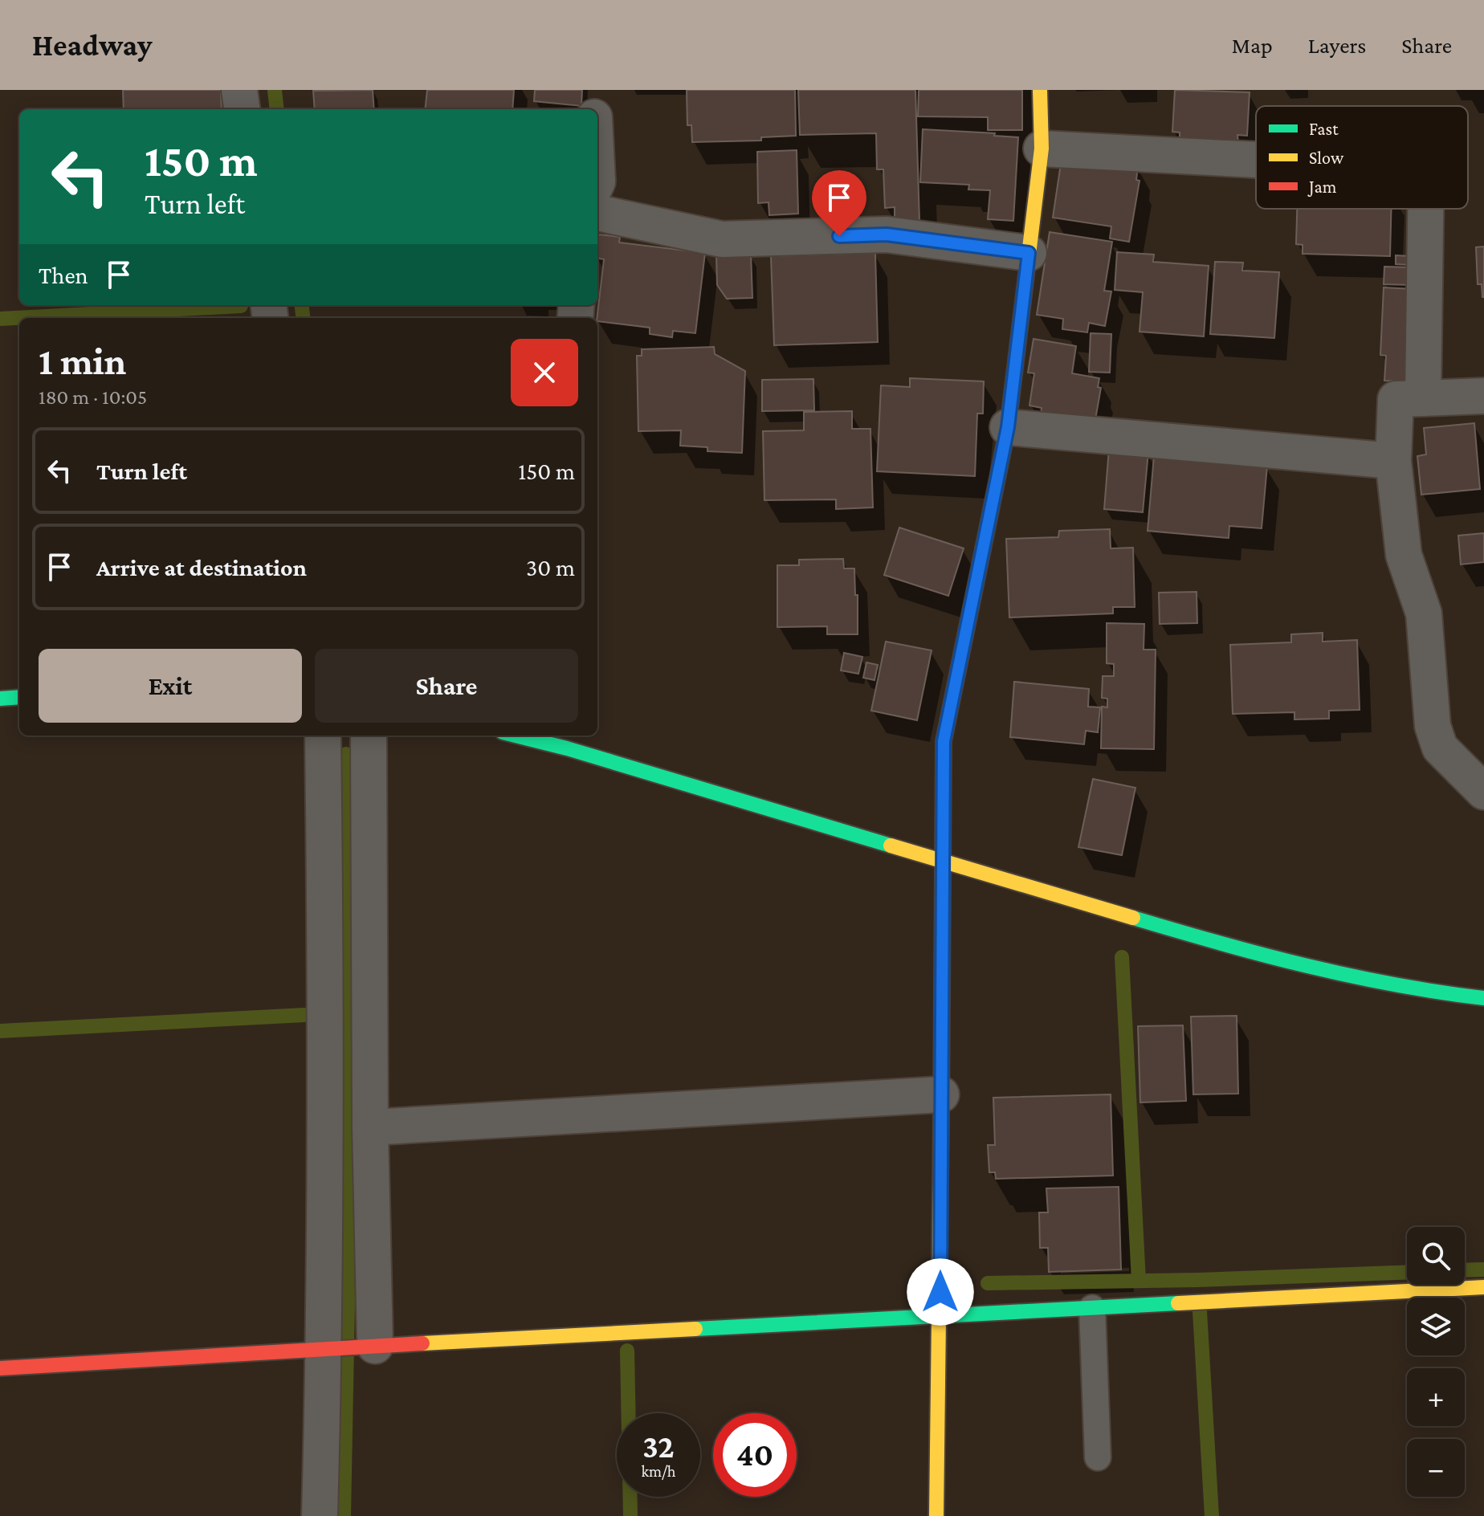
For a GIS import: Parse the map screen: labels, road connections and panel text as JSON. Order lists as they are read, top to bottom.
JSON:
{
  "legend": ["Fast", "Slow", "Jam"],
  "page": {
    "header": "Headway",
    "nav": ["Map", "Layers", "Share"],
    "turn": ["150 m", "Turn left"],
    "then": "Then",
    "heading": ["1 min", "180 m · 10:05"],
    "list": [
      {
        "name": "Turn left",
        "value": "150 m"
      },
      {
        "name": "Arrive at destination",
        "value": "30 m"
      }
    ],
    "buttons": ["Exit", "Share"],
    "map_buttons": ["+", "−"],
    "speed": "32 km/h",
    "limit": "40"
  }
}
